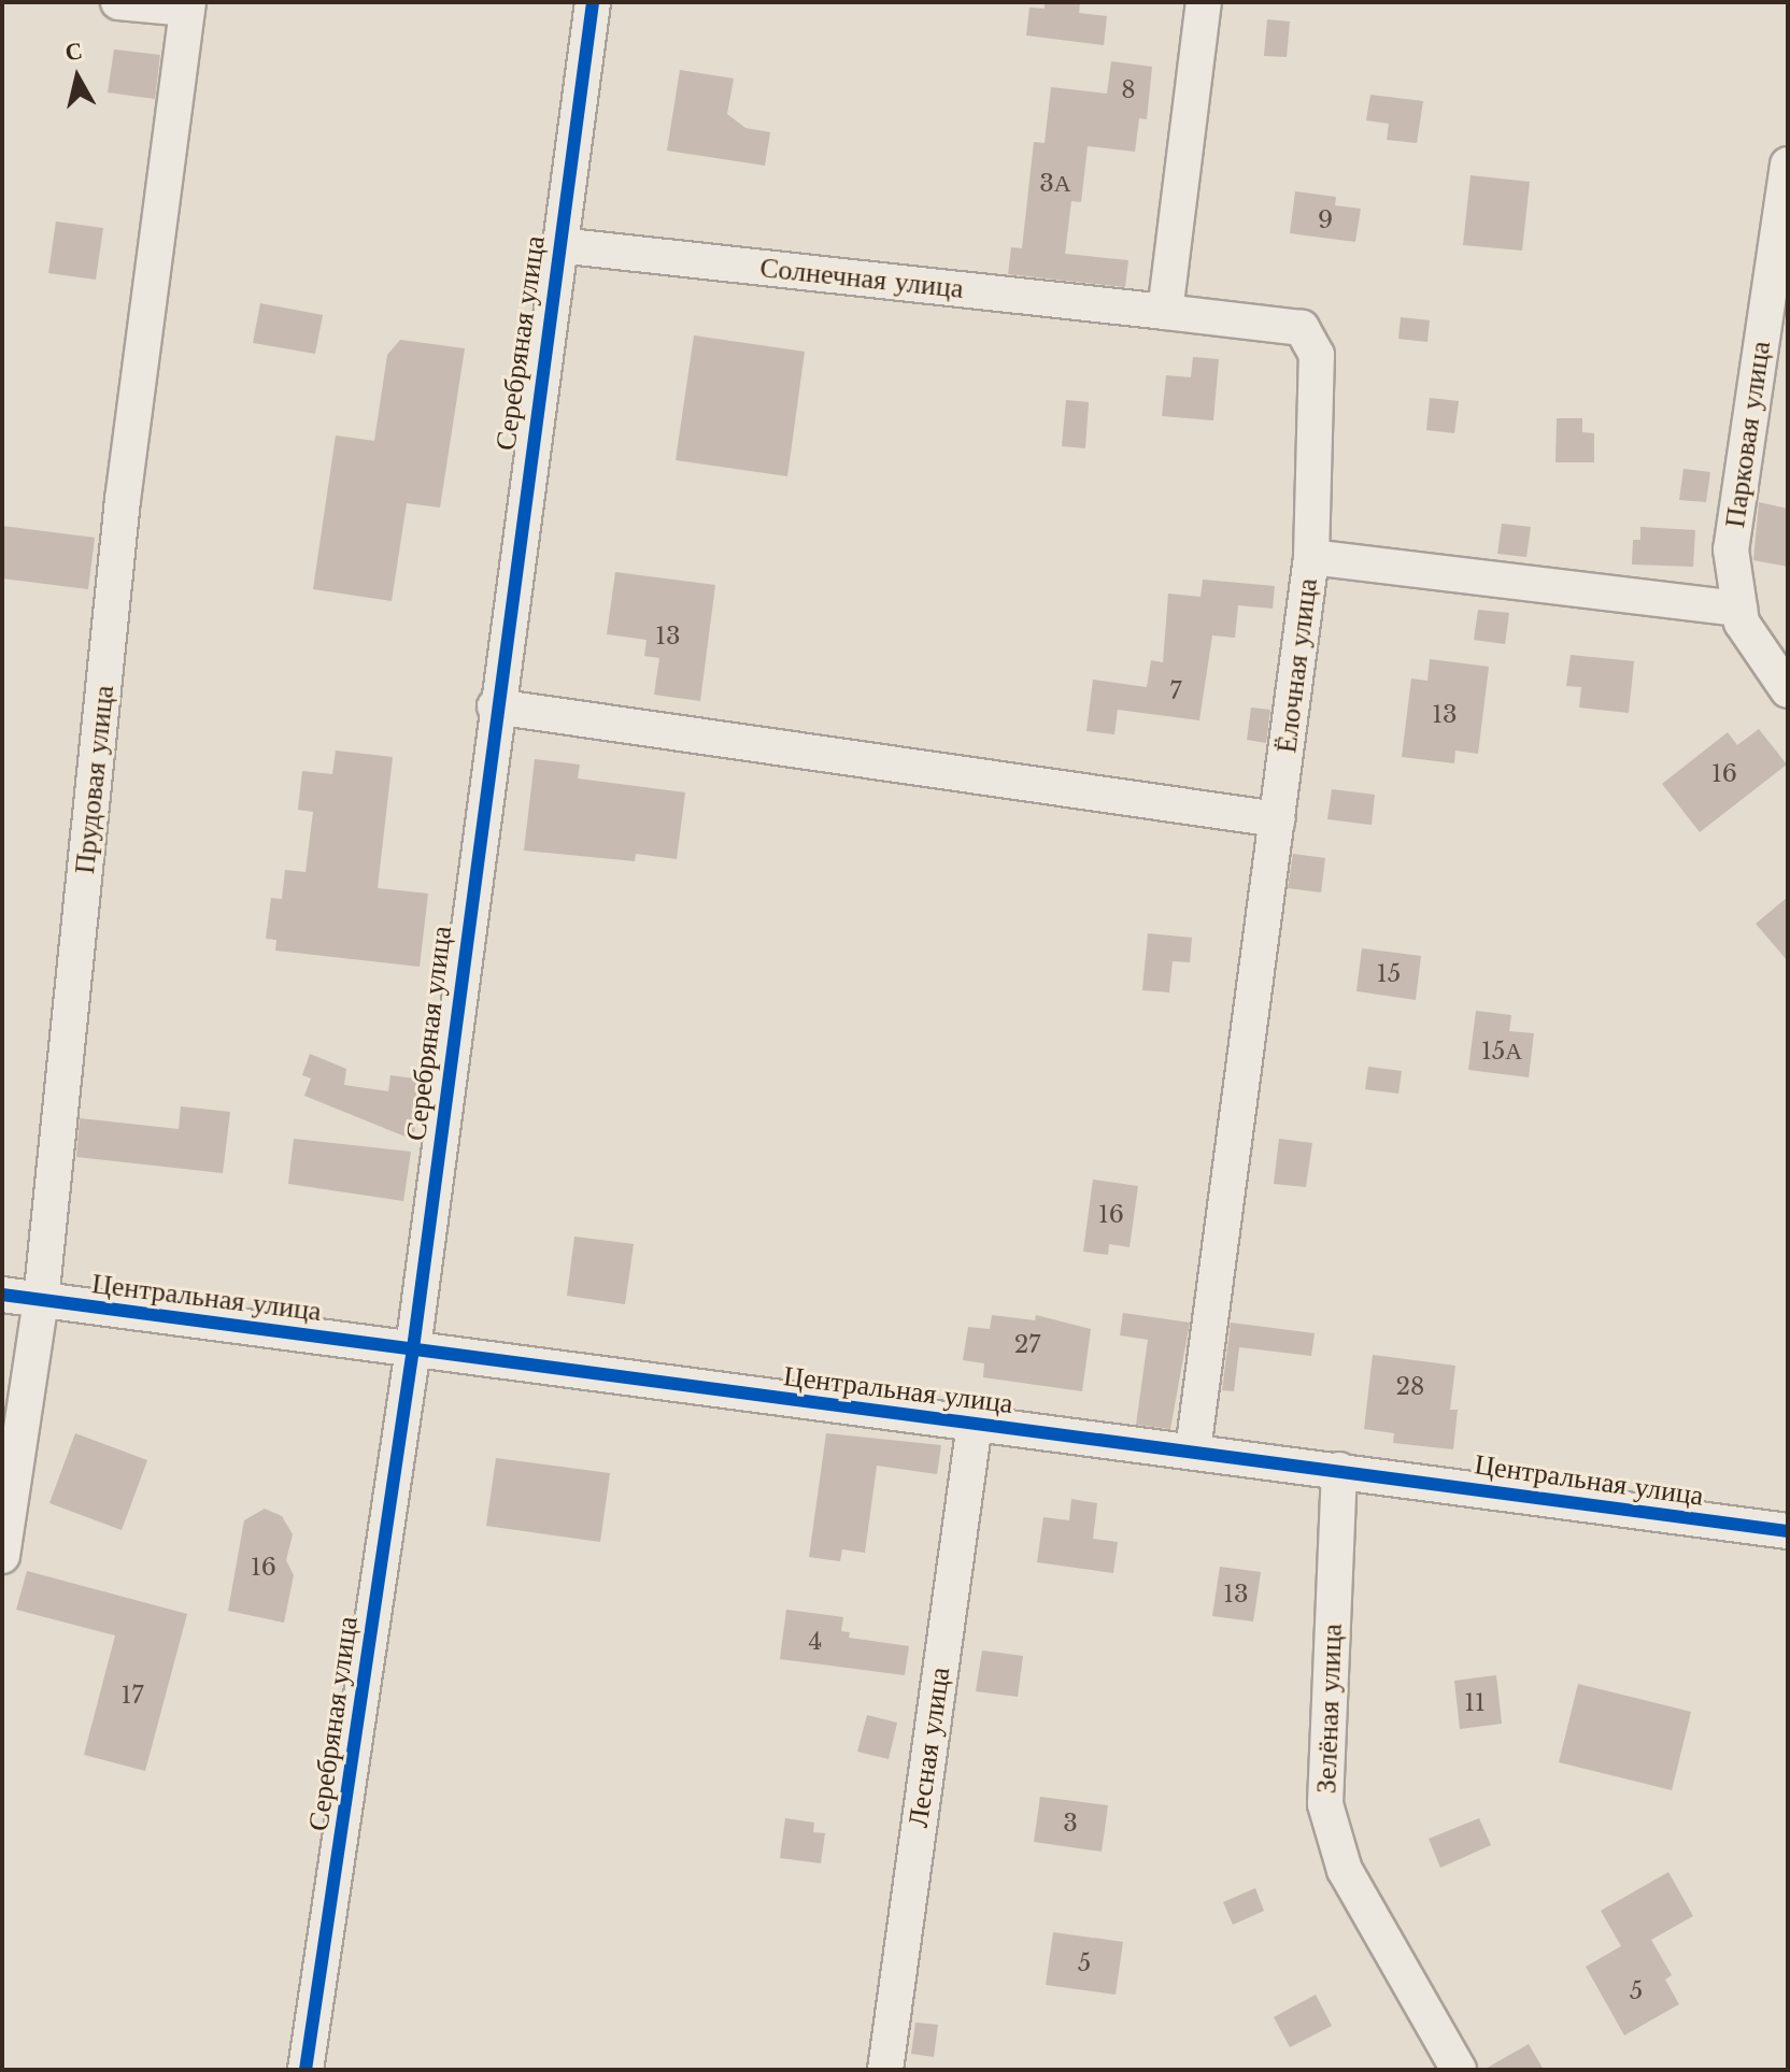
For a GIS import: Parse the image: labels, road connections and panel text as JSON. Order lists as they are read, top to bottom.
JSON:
{
  "streets": {
    "street": [
      "Солнечная улица",
      "Серебряная улица",
      "Парковая улица",
      "Ёлочная улица",
      "Прудовая улица",
      "Центральная улица",
      "Зелёная улица",
      "Лесная улица"
    ]
  },
  "crossings": [
    ["Солнечная улица", "Серебряная улица"],
    ["Солнечная улица", "Ёлочная улица"],
    ["Серебряная улица", "Центральная улица"],
    ["Ёлочная улица", "Центральная улица"],
    ["Прудовая улица", "Центральная улица"],
    ["Центральная улица", "Зелёная улица"],
    ["Центральная улица", "Лесная улица"]
  ],
  "house_numbers": [
    "8",
    "3А",
    "9",
    "13",
    "7",
    "13",
    "16",
    "15",
    "15А",
    "16",
    "27",
    "28",
    "16",
    "13",
    "4",
    "17",
    "11",
    "3",
    "5",
    "5"
  ],
  "north": "top"
}
